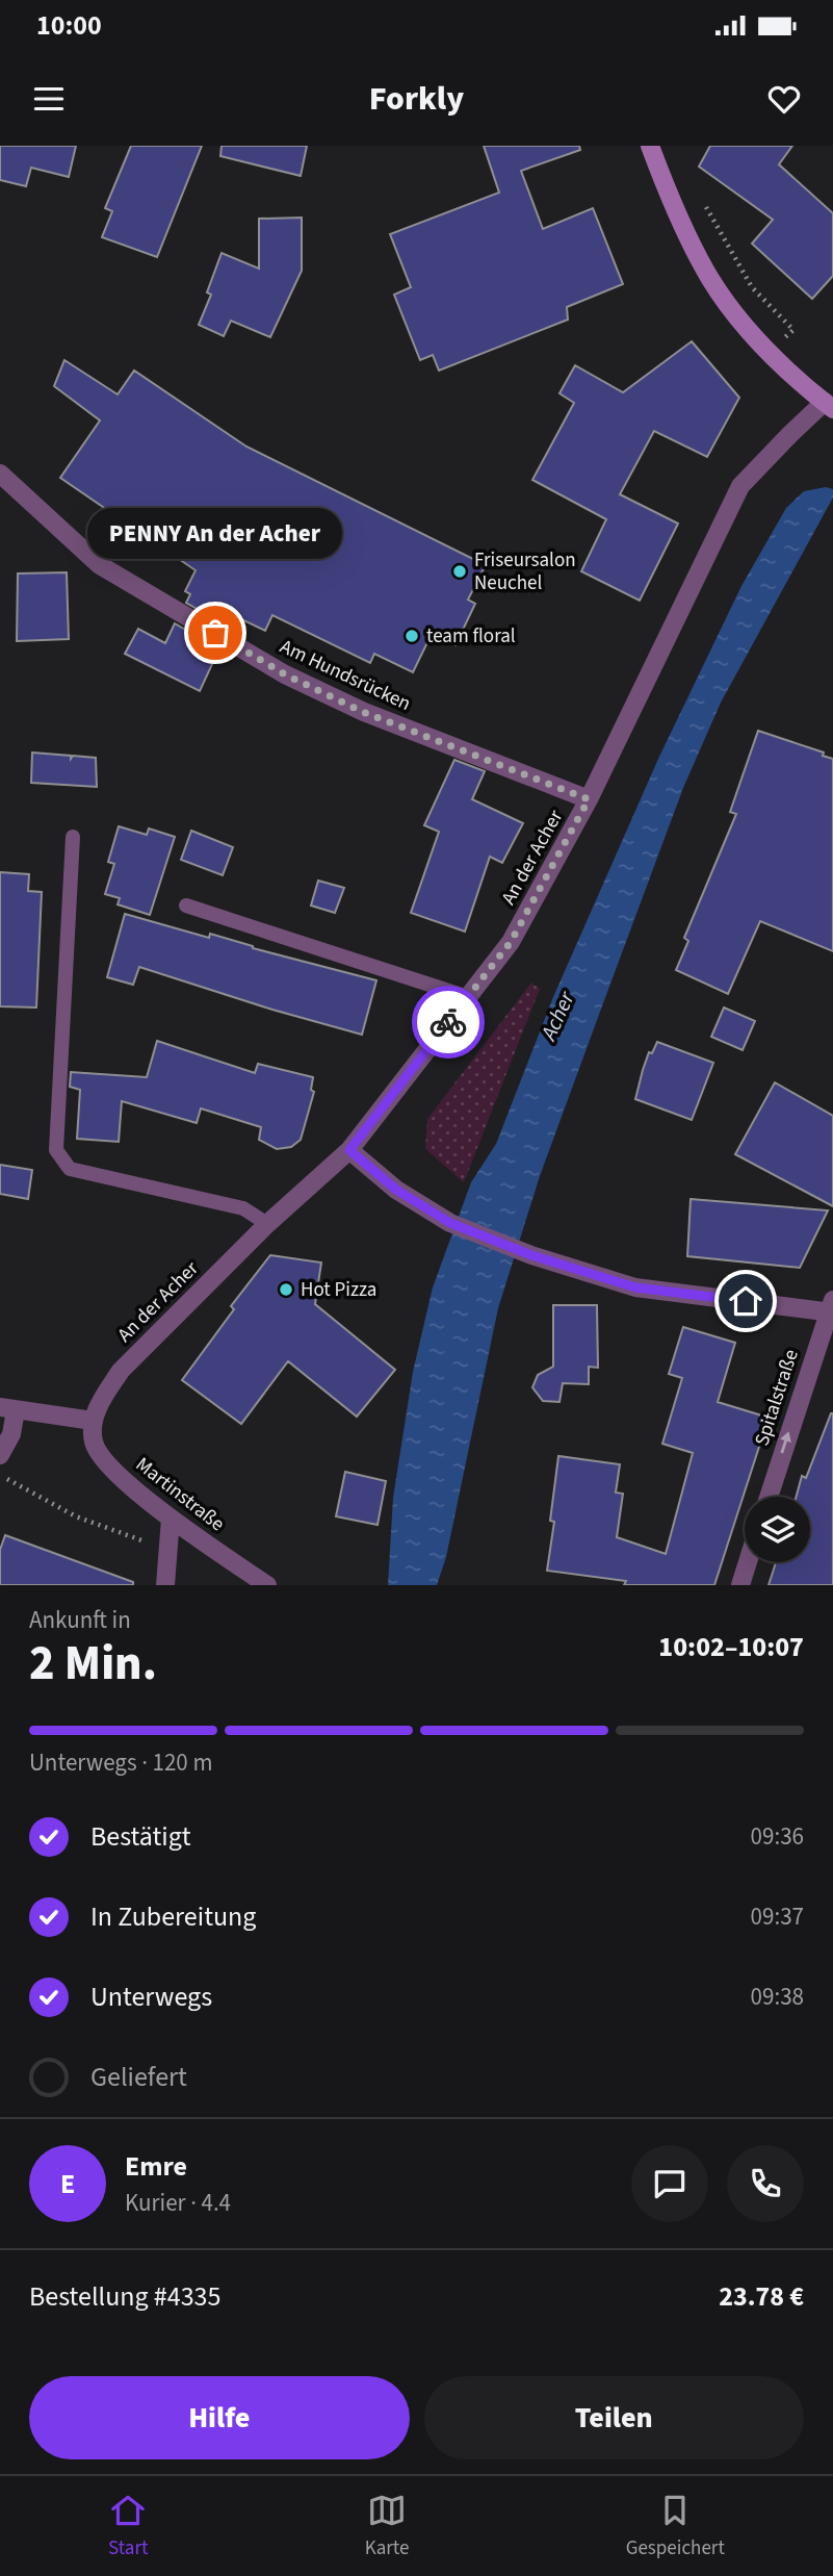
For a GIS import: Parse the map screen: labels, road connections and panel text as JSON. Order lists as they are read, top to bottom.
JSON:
{
  "streets": {
    "street": [
      "Am Hundsrücken",
      "An der Acher",
      "Spitalstraße",
      "Martinstraße"
    ]
  },
  "crossings": [
    ["Am Hundsrücken", "An der Acher"],
    ["An der Acher", "Martinstraße"]
  ],
  "one_way": ["Spitalstraße"],
  "water": ["Acher"],
  "places": [
    "Friseursalon Neuchel",
    "PENNY An der Acher",
    "team floral",
    "Hot Pizza"
  ],
  "page": {
    "status": "10:00",
    "header": "Forkly",
    "bubble": "PENNY An der Acher",
    "heading": ["2 Min.", "Ankunft in", "10:02–10:07"],
    "panel": [
      "Emre",
      "Kurier · 4.4",
      "Bestellung #4335",
      "23.78 €"
    ],
    "bar": "Unterwegs · 120 m",
    "list": [
      ["Bestätigt", "09:36"],
      ["In Zubereitung", "09:37"],
      ["Unterwegs", "09:38"],
      "Geliefert"
    ],
    "round": "E",
    "buttons": ["Hilfe", "Teilen"],
    "tabs": ["Start", "Karte", "Gespeichert"]
  }
}
